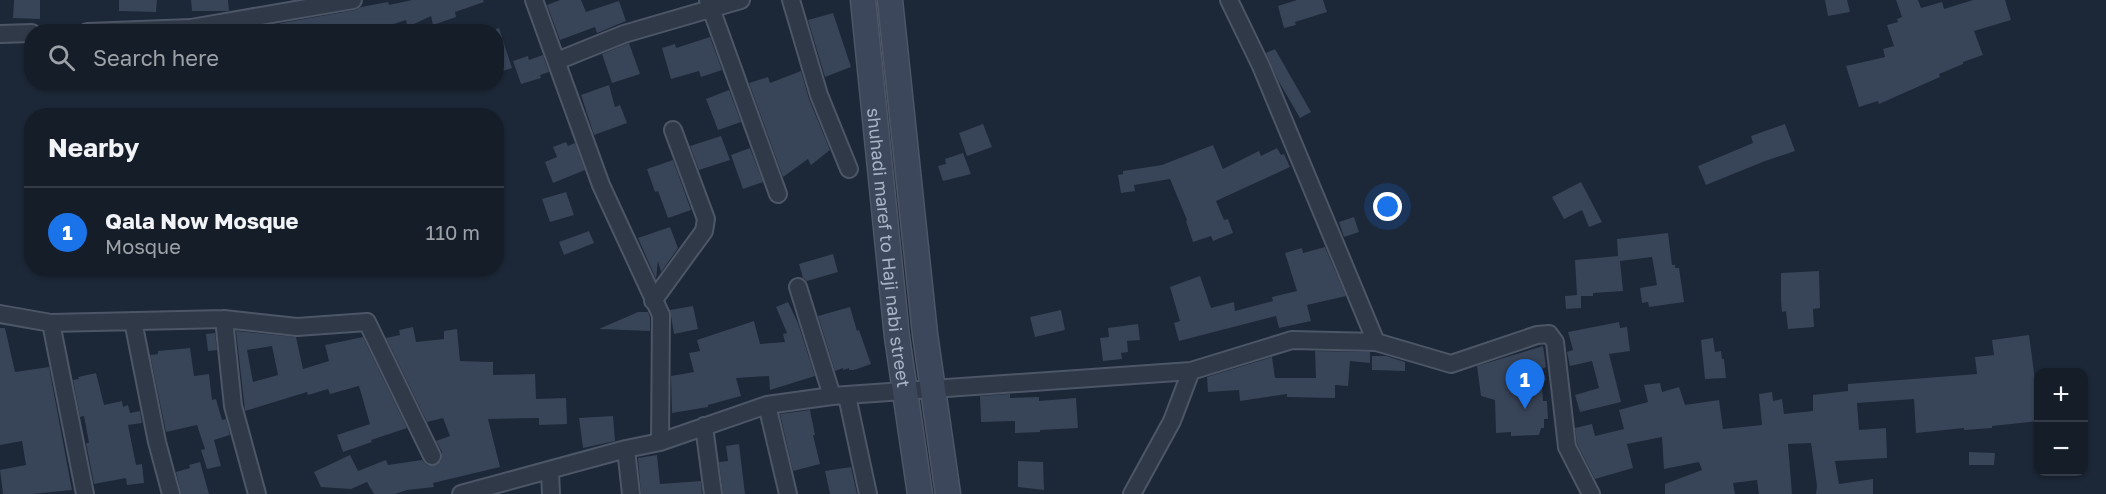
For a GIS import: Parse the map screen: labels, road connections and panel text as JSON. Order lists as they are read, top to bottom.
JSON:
{
  "streets": {
    "main road": ["shuhadi maref to Haji nabi street"]
  },
  "page": {
    "search": "Search here",
    "heading": "Nearby",
    "list": [
      {
        "mark": "1",
        "name": "Qala Now Mosque",
        "note": "Mosque",
        "value": "110 m"
      }
    ],
    "pins": "1",
    "map_buttons": ["+", "−"]
  }
}
